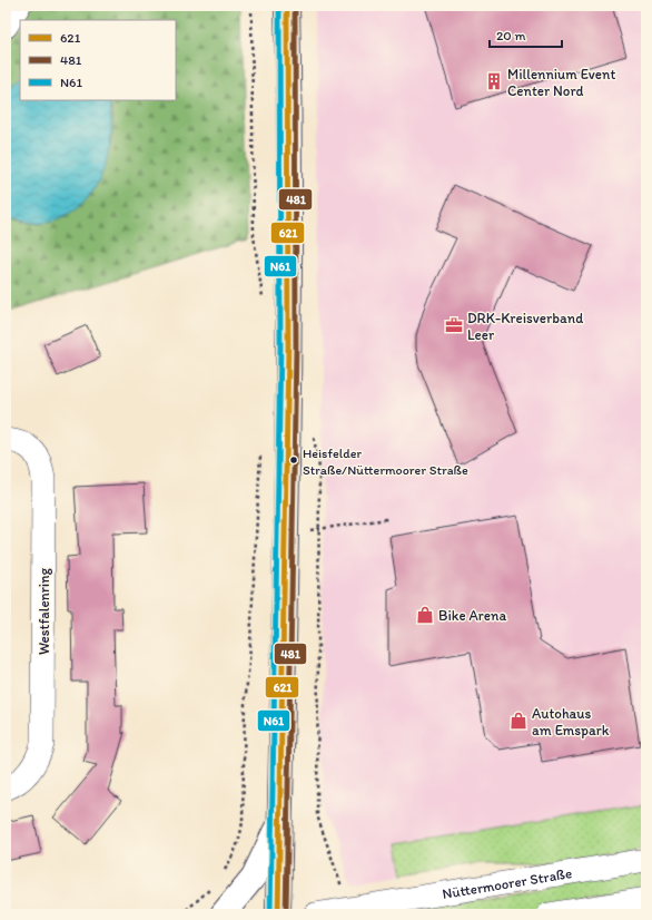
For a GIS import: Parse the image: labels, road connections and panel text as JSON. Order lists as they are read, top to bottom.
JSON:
{
  "streets": {
    "street": ["Westfalenring", "Nüttermoorer Straße"]
  },
  "places": {
    "building": ["Millennium Event Center Nord"],
    "office": ["DRK-Kreisverband Leer"],
    "other": ["Heisfelder Straße/Nüttermoorer Straße"],
    "shop": ["Bike Arena", "Autohaus am Emspark"]
  },
  "lines": ["transit line 621", "transit line 481", "transit line N61"],
  "legend": ["621", "481", "N61"],
  "scale_bar": "20 m"
}
